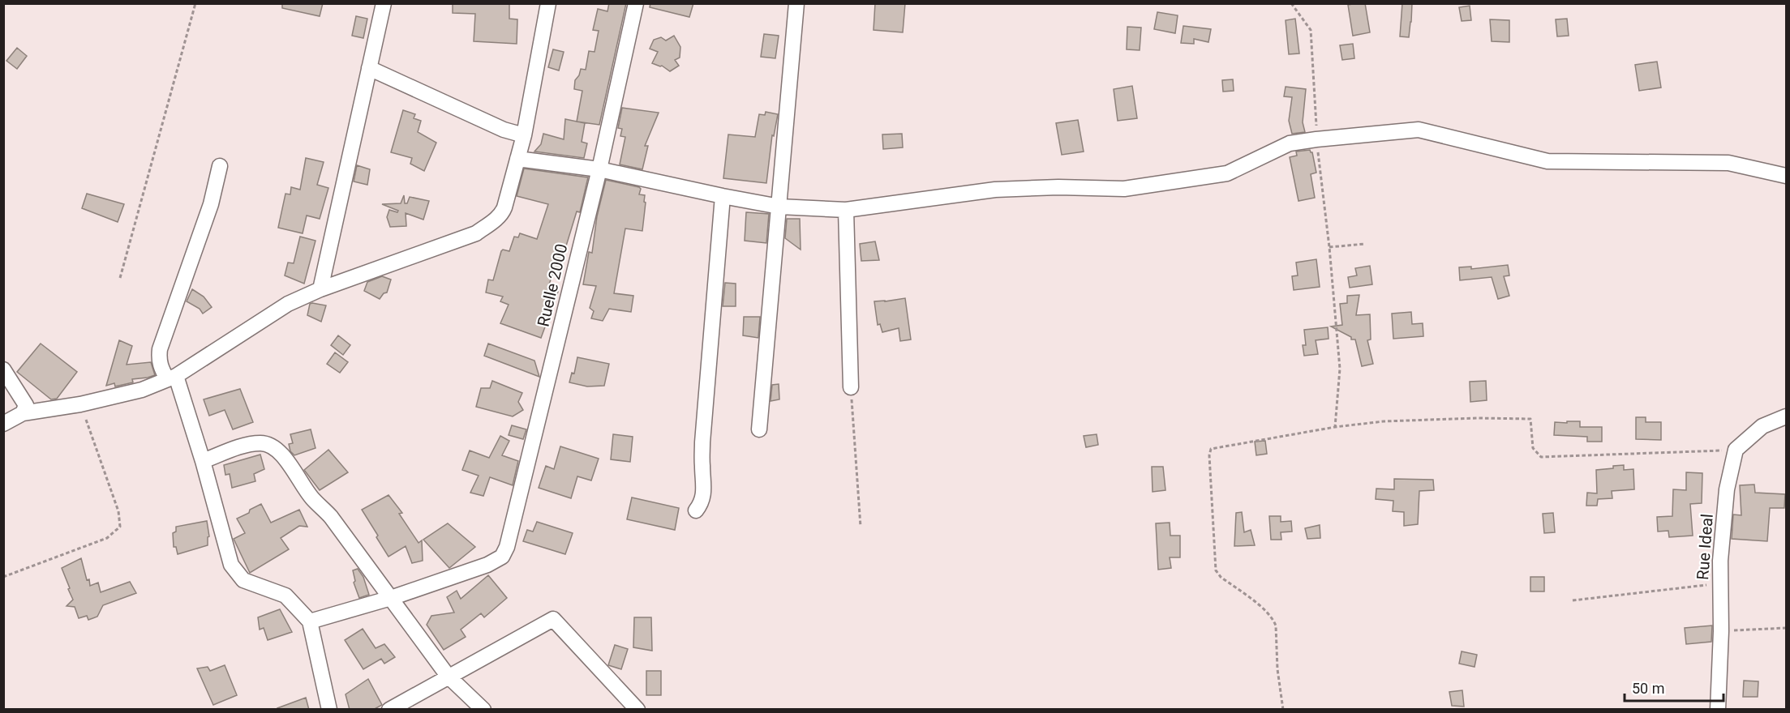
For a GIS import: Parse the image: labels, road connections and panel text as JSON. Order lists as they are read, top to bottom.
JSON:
{
  "streets": {
    "street": ["Ruelle 2000", "Rue Ideal"]
  },
  "scale_bar": "50 m"
}
